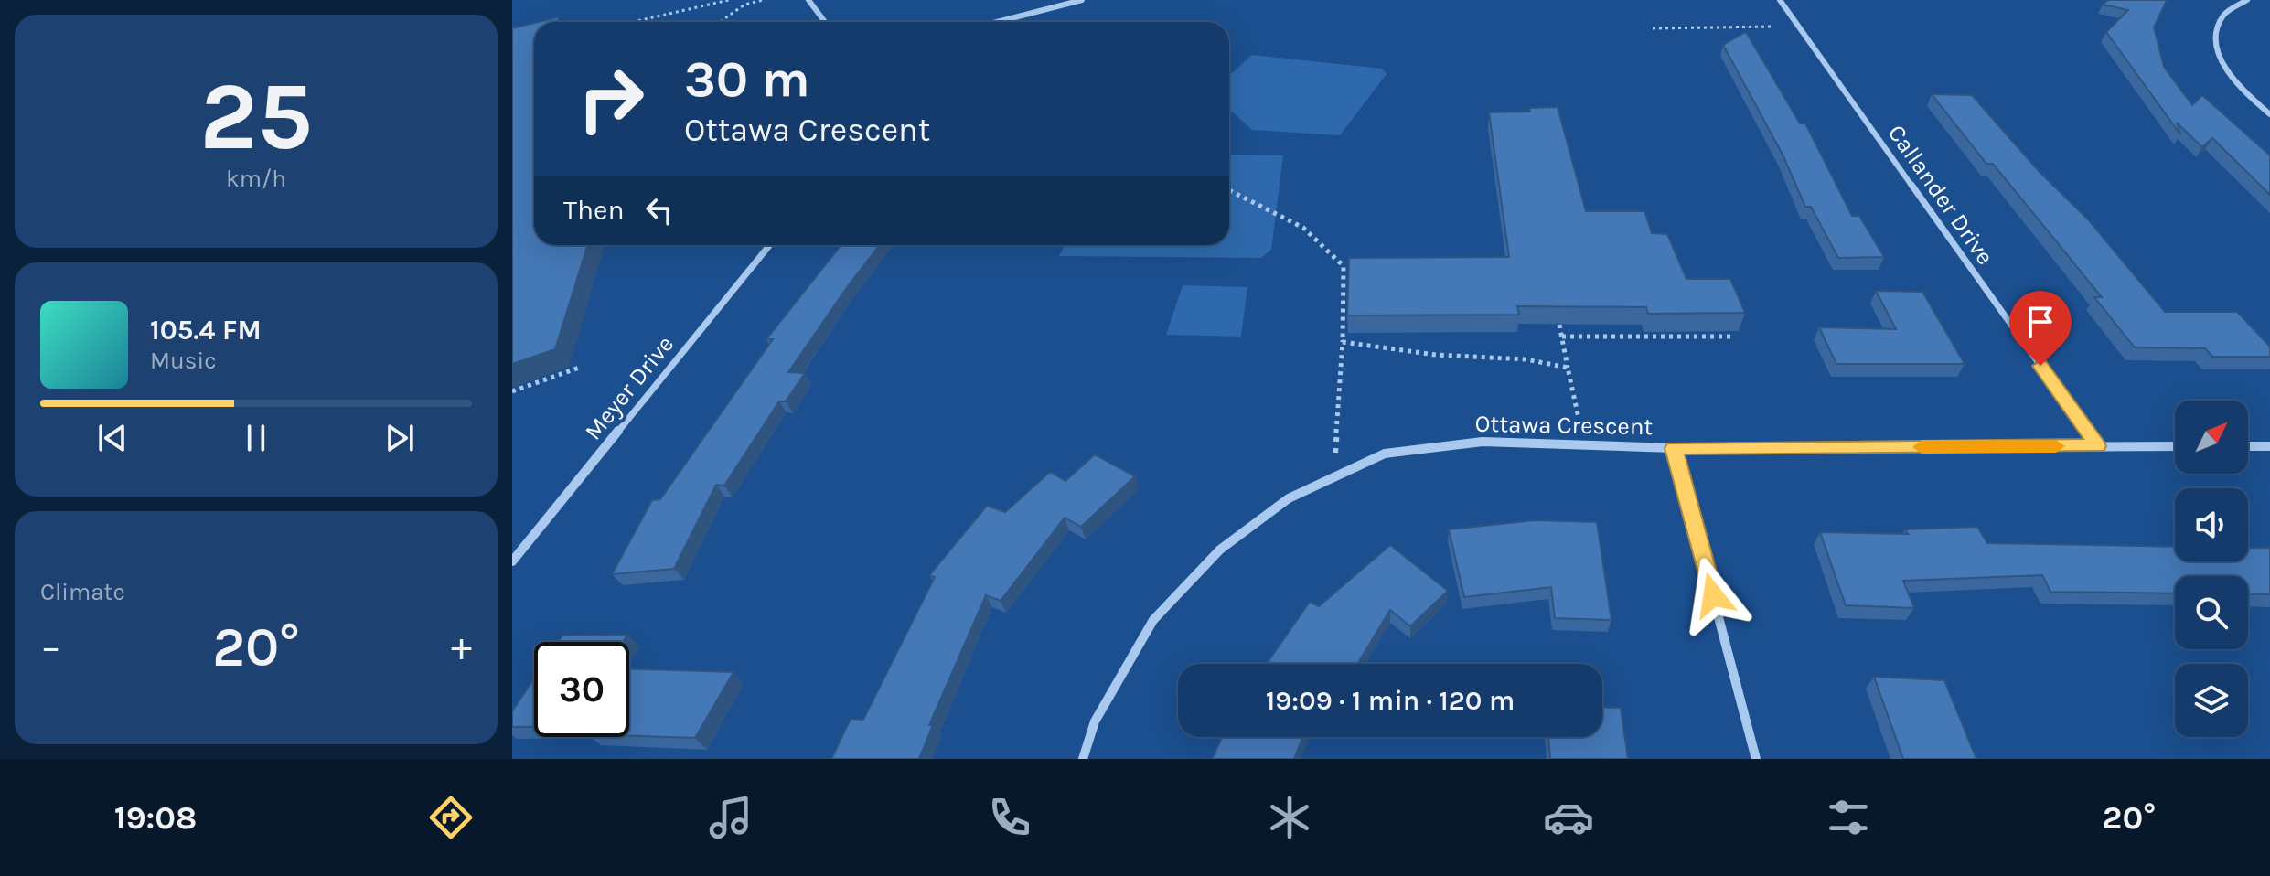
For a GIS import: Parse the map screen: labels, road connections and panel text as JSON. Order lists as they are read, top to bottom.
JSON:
{
  "streets": {
    "street": ["Callander Drive", "Meyer Drive", "Ottawa Crescent"]
  },
  "crossings": [
    ["Callander Drive", "Ottawa Crescent"]
  ],
  "north": "top right",
  "page": {
    "tile": [
      ["25", "km/h"],
      "Climate"
    ],
    "turn": ["30 m", "Ottawa Crescent"],
    "then": "Then",
    "song": ["105.4 FM", "Music"],
    "heat": ["−", "20°", "+"],
    "limit": "30",
    "trip": "19:09 · 1 min · 120 m",
    "tabs": ["19:08", "20°"]
  }
}
